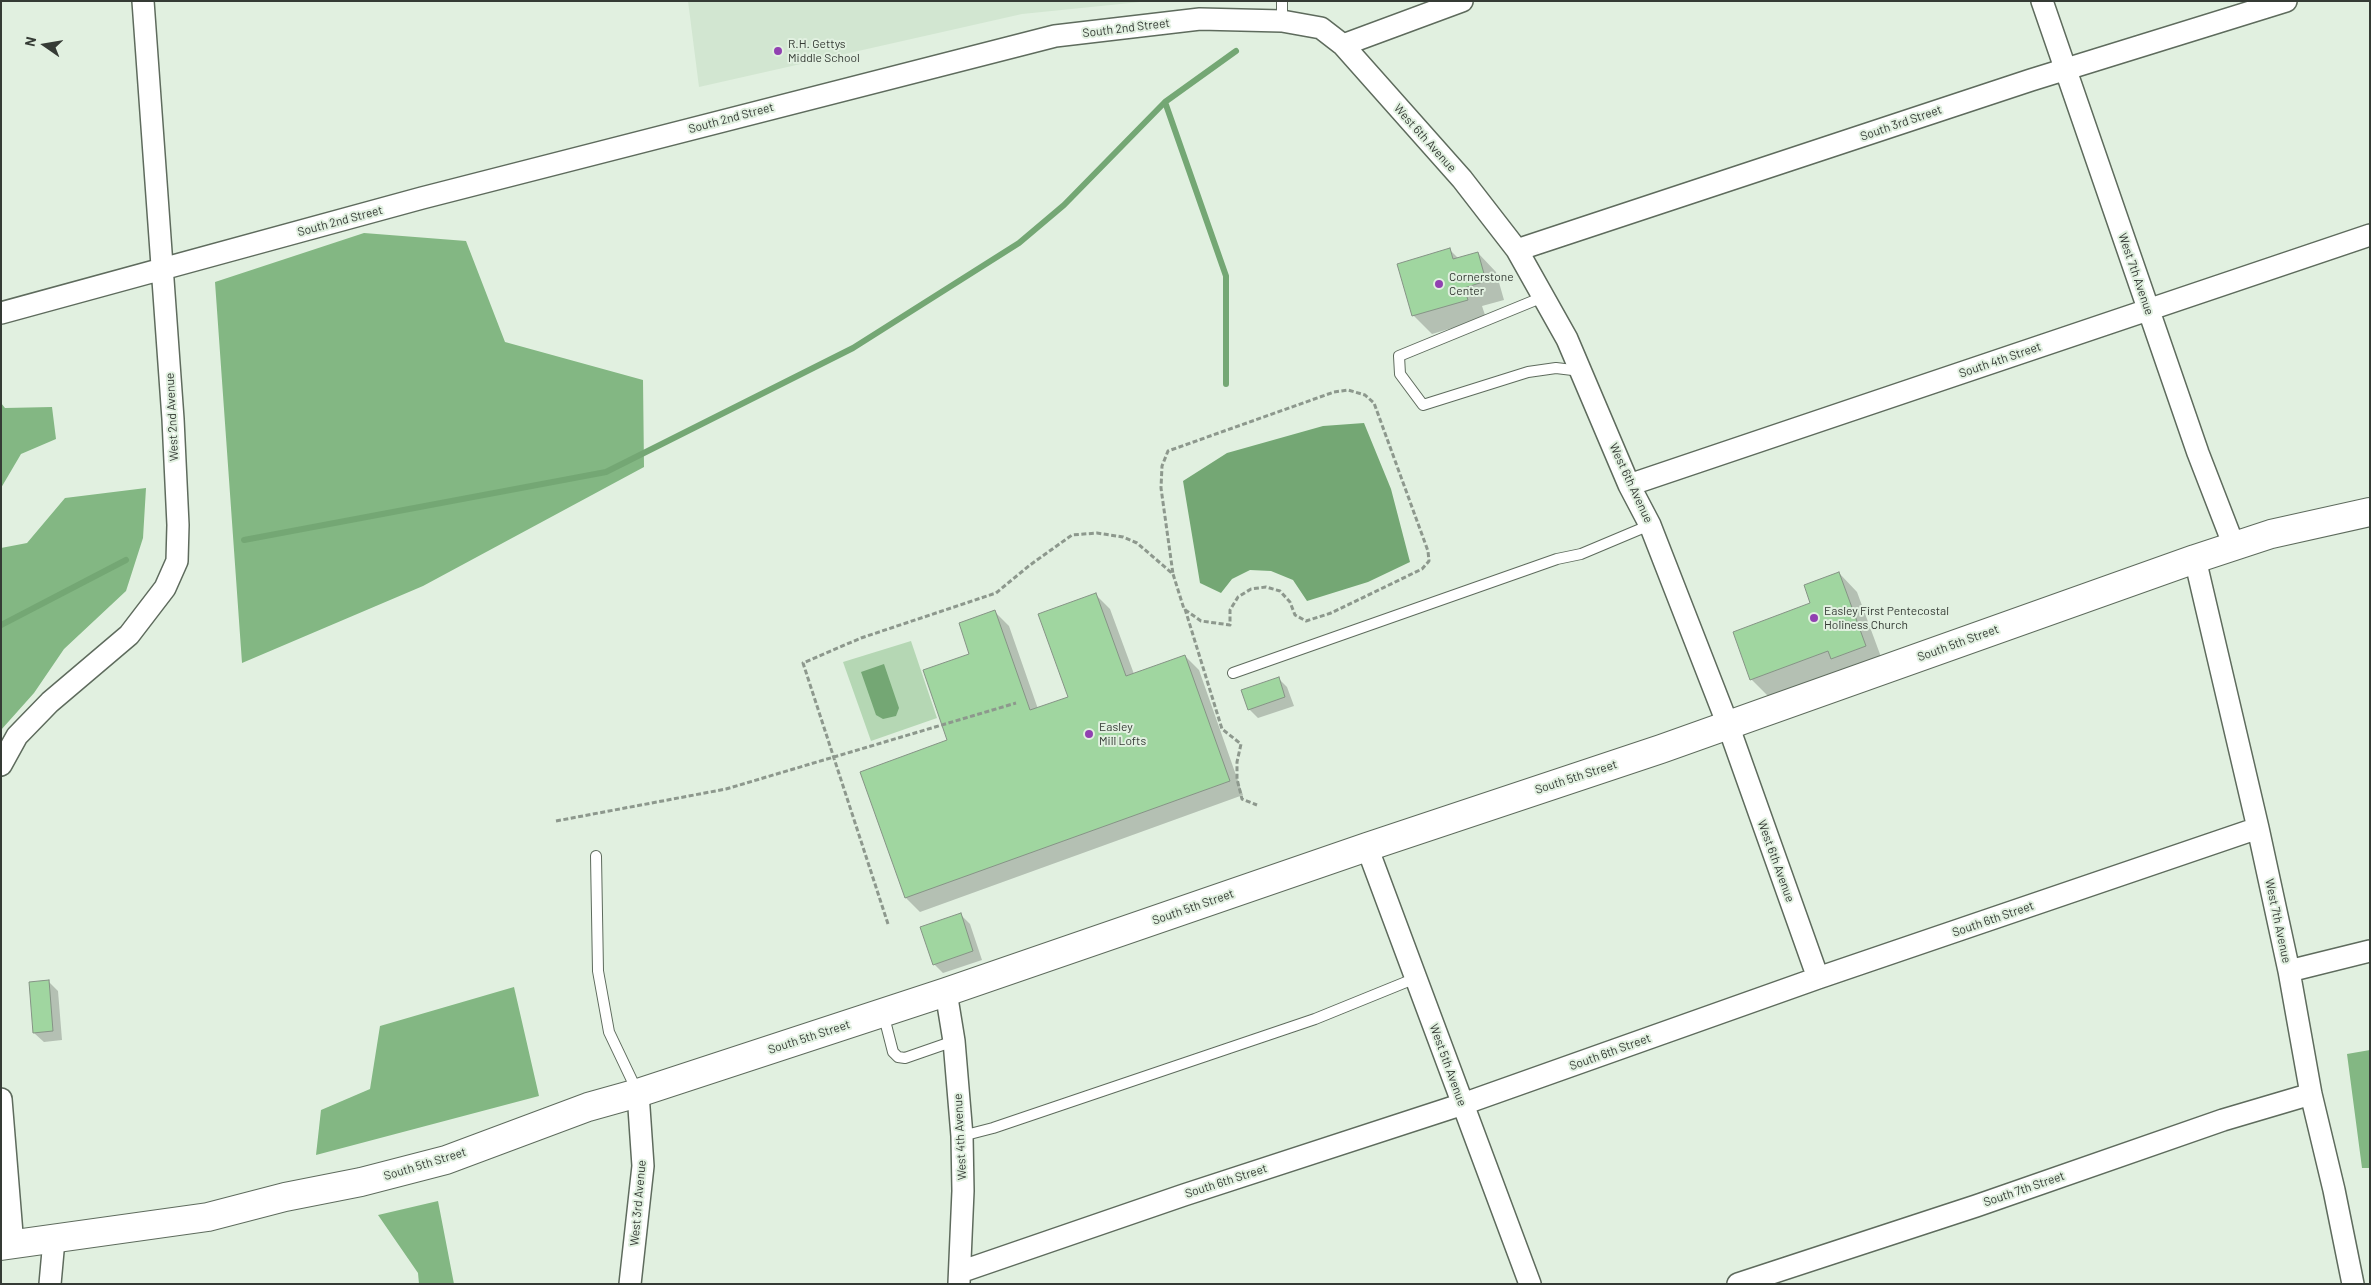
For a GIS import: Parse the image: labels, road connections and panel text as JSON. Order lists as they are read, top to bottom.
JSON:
{
  "streets": {
    "street": [
      "South 2nd Street",
      "South 3rd Street",
      "West 6th Avenue",
      "West 7th Avenue",
      "South 4th Street",
      "West 2nd Avenue",
      "South 5th Street",
      "South 6th Street",
      "West 5th Avenue",
      "West 4th Avenue",
      "South 7th Street",
      "West 3rd Avenue"
    ]
  },
  "crossings": [
    ["South 2nd Street", "West 6th Avenue"],
    ["South 2nd Street", "West 2nd Avenue"],
    ["South 3rd Street", "West 6th Avenue"],
    ["South 3rd Street", "West 7th Avenue"],
    ["West 6th Avenue", "South 4th Street"],
    ["West 6th Avenue", "South 5th Street"],
    ["West 6th Avenue", "South 6th Street"],
    ["West 7th Avenue", "South 4th Street"],
    ["West 7th Avenue", "South 5th Street"],
    ["West 7th Avenue", "South 6th Street"],
    ["West 7th Avenue", "South 7th Street"],
    ["South 5th Street", "West 5th Avenue"],
    ["South 5th Street", "West 4th Avenue"],
    ["South 5th Street", "West 3rd Avenue"],
    ["South 6th Street", "West 5th Avenue"],
    ["South 6th Street", "West 4th Avenue"]
  ],
  "places": [
    "R.H. Gettys Middle School",
    "Cornerstone Center",
    "Easley First Pentecostal Holiness Church",
    "Easley Mill Lofts"
  ],
  "north": "left"
}
